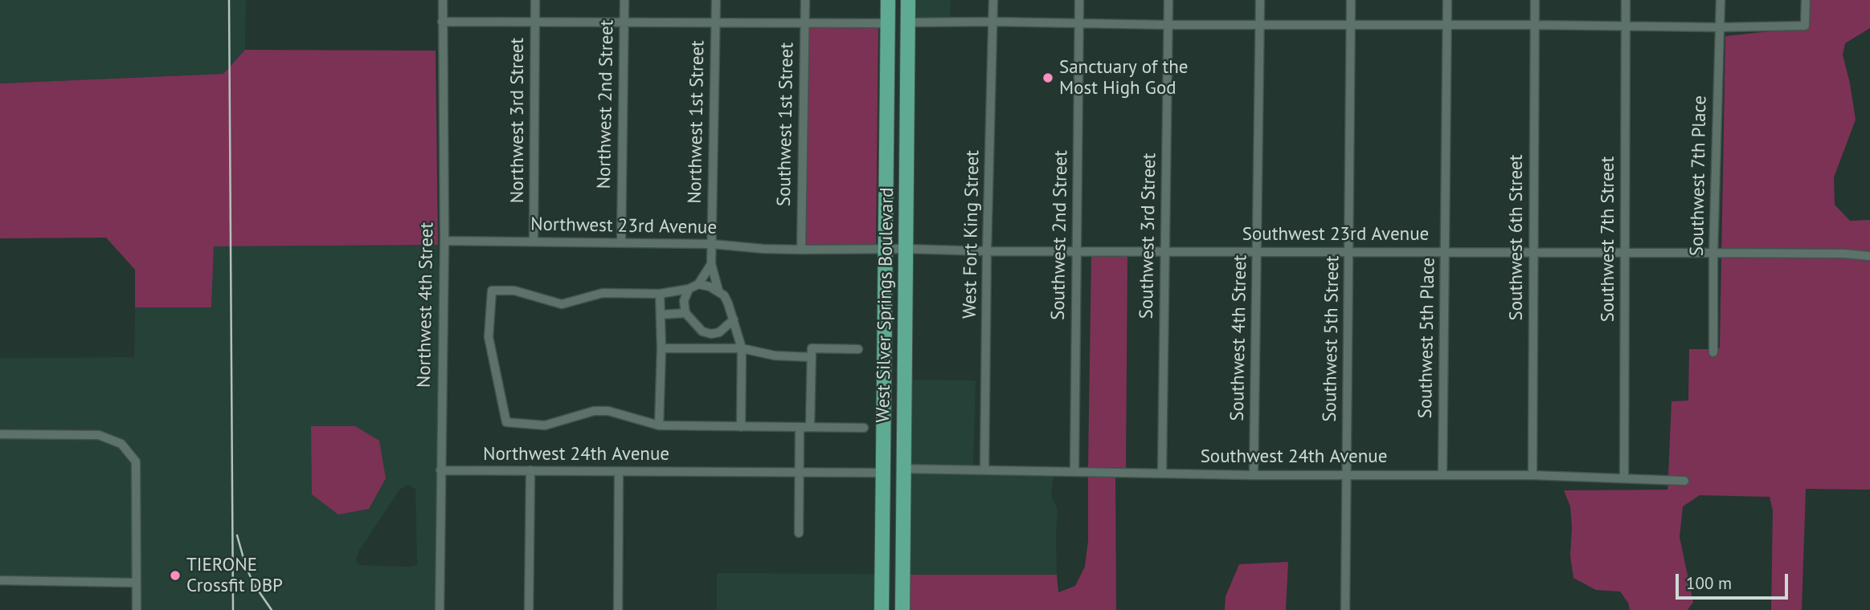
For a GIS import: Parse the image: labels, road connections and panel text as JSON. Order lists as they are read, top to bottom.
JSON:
{
  "streets": {
    "main road": ["West Silver Springs Boulevard"],
    "street": [
      "Northwest 2nd Street",
      "Northwest 3rd Street",
      "Northwest 1st Street",
      "Southwest 1st Street",
      "Southwest 7th Place",
      "Northwest 23rd Avenue",
      "West Fort King Street",
      "Southwest 23rd Avenue",
      "Southwest 2nd Street",
      "Southwest 3rd Street",
      "Southwest 6th Street",
      "Southwest 7th Street",
      "Northwest 4th Street",
      "Southwest 4th Street",
      "Southwest 5th Place",
      "Southwest 5th Street",
      "Northwest 24th Avenue",
      "Southwest 24th Avenue"
    ]
  },
  "crossings": [
    ["Northwest 2nd Street", "Northwest 23rd Avenue"],
    ["Northwest 3rd Street", "Northwest 23rd Avenue"],
    ["Northwest 1st Street", "Northwest 23rd Avenue"],
    ["Southwest 1st Street", "Northwest 23rd Avenue"],
    ["Southwest 1st Street", "Southwest 23rd Avenue"],
    ["Southwest 7th Place", "Southwest 23rd Avenue"],
    ["Northwest 23rd Avenue", "Southwest 23rd Avenue"],
    ["Northwest 23rd Avenue", "Northwest 4th Street"],
    ["West Fort King Street", "Southwest 23rd Avenue"],
    ["West Fort King Street", "Southwest 24th Avenue"],
    ["Southwest 23rd Avenue", "Southwest 2nd Street"],
    ["Southwest 23rd Avenue", "Southwest 3rd Street"],
    ["Southwest 23rd Avenue", "Southwest 6th Street"],
    ["Southwest 23rd Avenue", "Southwest 7th Street"],
    ["Southwest 23rd Avenue", "West Silver Springs Boulevard"],
    ["Southwest 23rd Avenue", "Southwest 4th Street"],
    ["Southwest 23rd Avenue", "Southwest 5th Place"],
    ["Southwest 23rd Avenue", "Southwest 5th Street"],
    ["Southwest 2nd Street", "Southwest 24th Avenue"],
    ["Southwest 3rd Street", "Southwest 24th Avenue"],
    ["Southwest 6th Street", "Southwest 24th Avenue"],
    ["Southwest 7th Street", "Southwest 24th Avenue"],
    ["Northwest 4th Street", "Northwest 24th Avenue"],
    ["West Silver Springs Boulevard", "Southwest 24th Avenue"],
    ["Southwest 4th Street", "Southwest 24th Avenue"],
    ["Southwest 5th Place", "Southwest 24th Avenue"],
    ["Southwest 5th Street", "Southwest 24th Avenue"]
  ],
  "places": ["Sanctuary of the Most High God", "TIERONE Crossfit DBP"],
  "scale_bar": "100 m"
}
